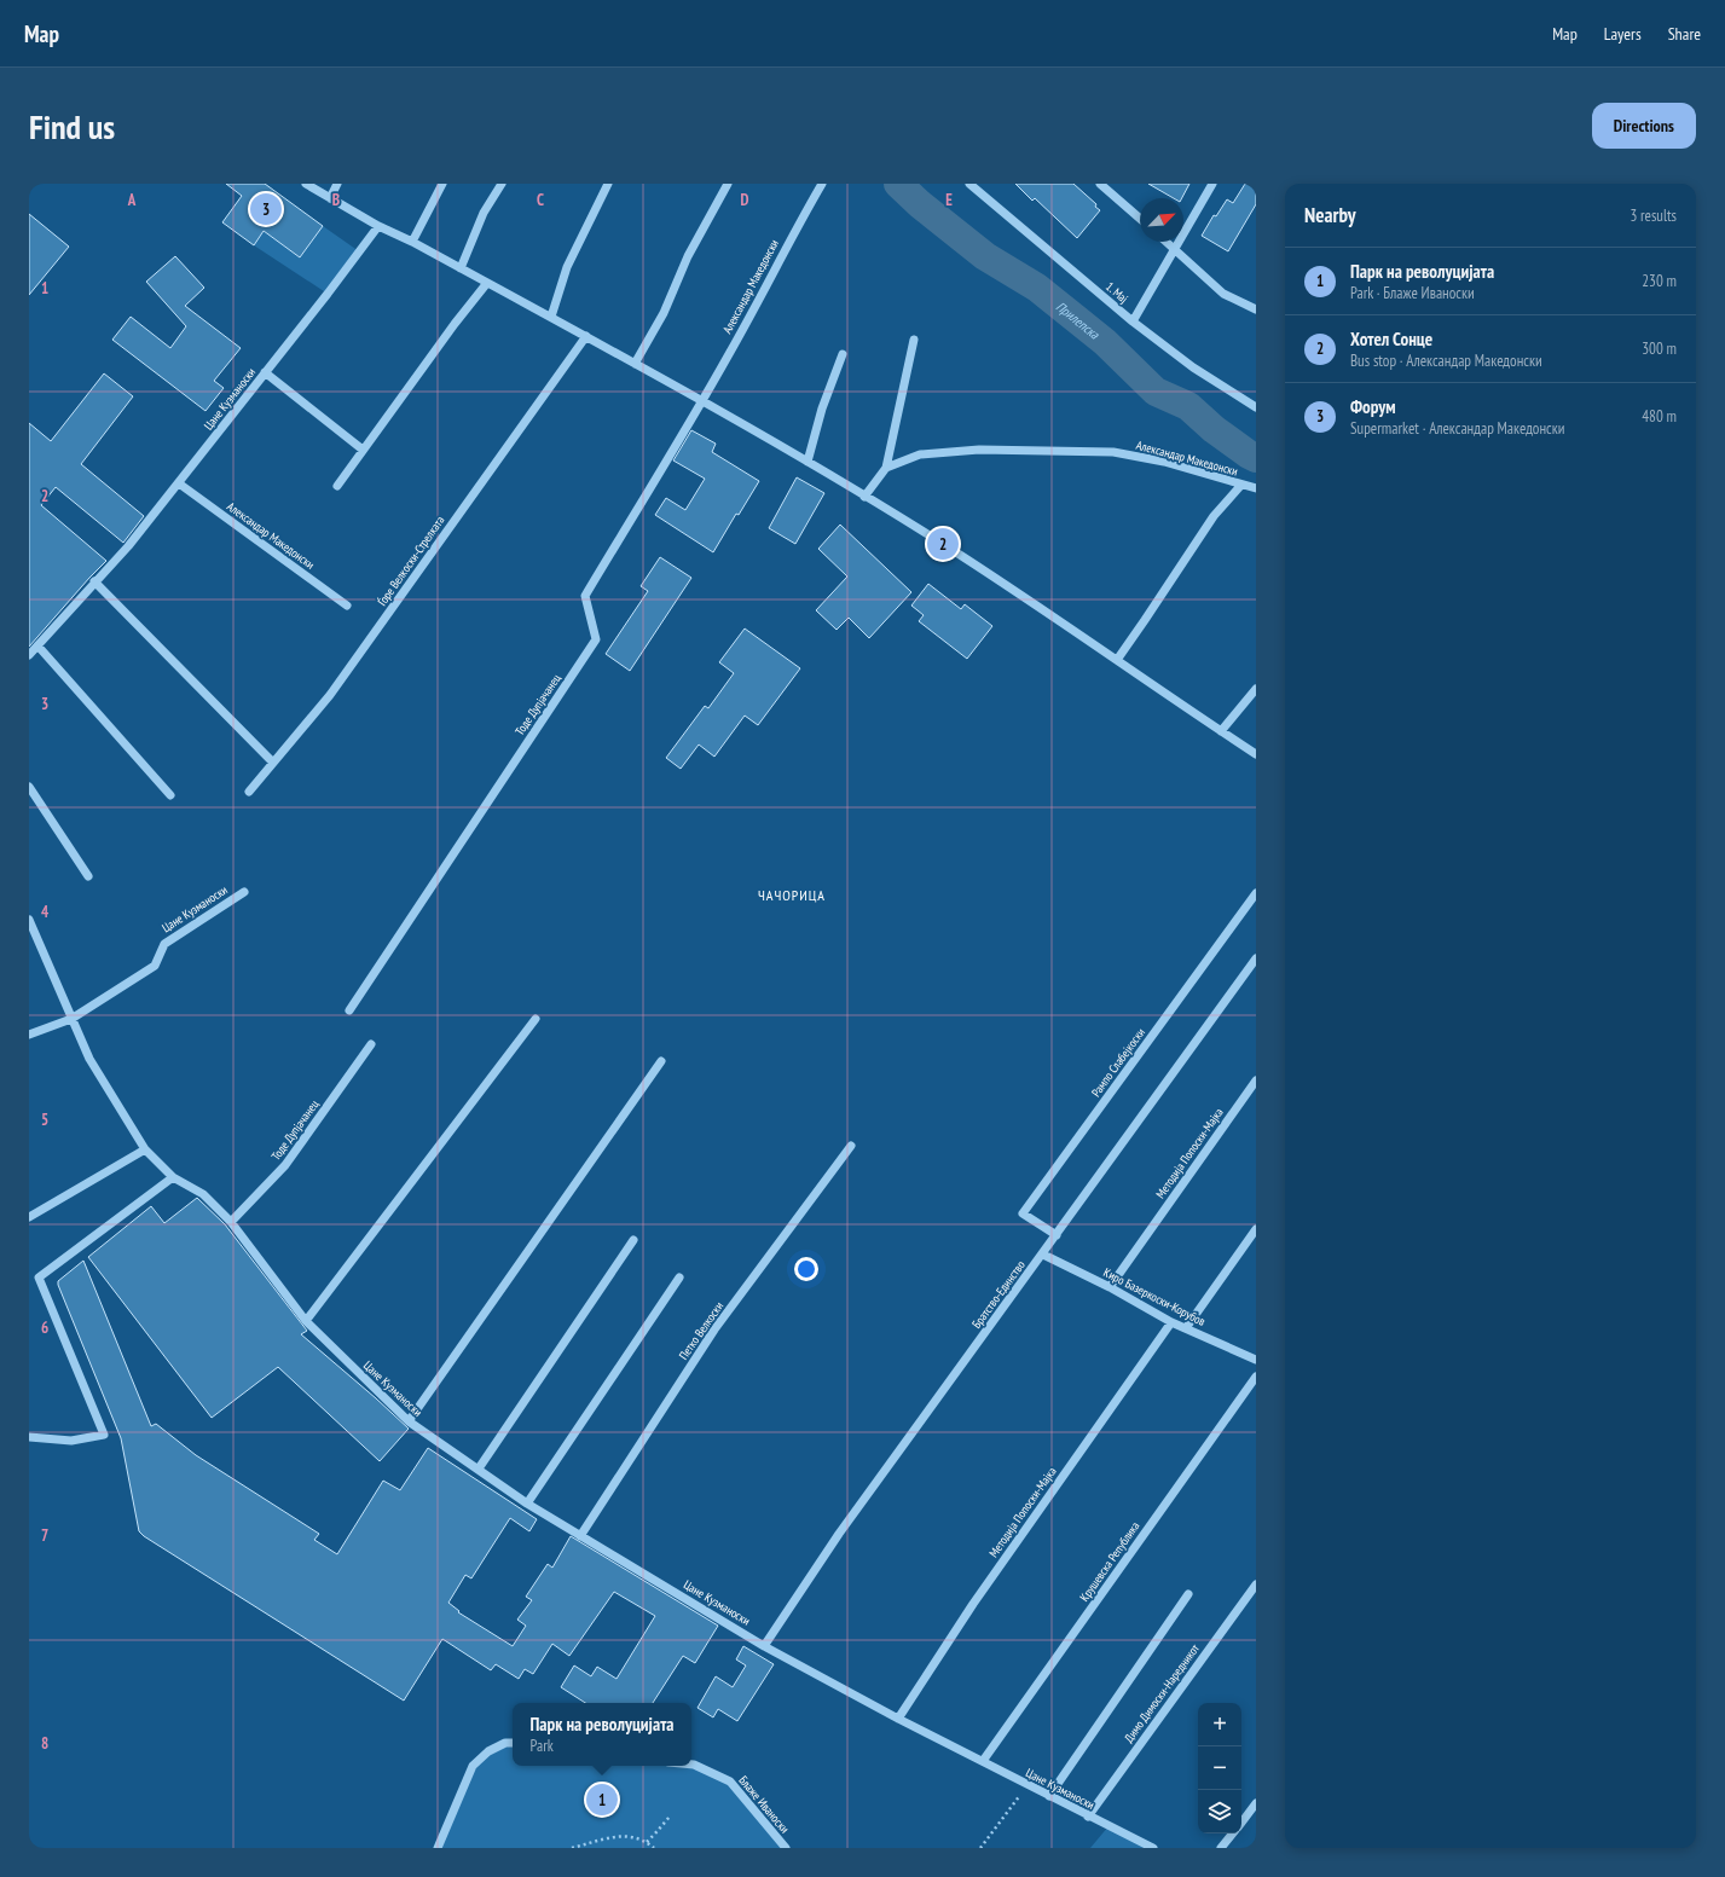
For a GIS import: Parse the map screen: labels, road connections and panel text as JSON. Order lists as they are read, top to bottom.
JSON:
{
  "streets": {
    "street": [
      "Александар Македонски",
      "1. Мај",
      "Цане Кузманоски",
      "Ѓоре Велкоски-Стрелката",
      "Тоде Дупјачанец",
      "Рампо Слабејкоски",
      "Методија Попоски-Мајка",
      "Братство-Единство",
      "Киро Базеркоски-Корубов",
      "Петко Велкоски",
      "Крушевска Република",
      "Димо Димоски-Наредникот",
      "Блаже Иваноски"
    ]
  },
  "crossings": [
    ["Александар Македонски", "Цане Кузманоски"],
    ["Александар Македонски", "Тоде Дупјачанец"],
    ["Цане Кузманоски", "Тоде Дупјачанец"],
    ["Цане Кузманоски", "Методија Попоски-Мајка"],
    ["Цане Кузманоски", "Братство-Единство"],
    ["Цане Кузманоски", "Петко Велкоски"],
    ["Цане Кузманоски", "Крушевска Република"],
    ["Цане Кузманоски", "Димо Димоски-Наредникот"],
    ["Рампо Слабејкоски", "Братство-Единство"],
    ["Методија Попоски-Мајка", "Киро Базеркоски-Корубов"],
    ["Братство-Единство", "Киро Базеркоски-Корубов"]
  ],
  "districts": ["ЧАЧОРИЦА"],
  "water": ["Прилепска"],
  "north": "top right",
  "page": {
    "header": "Map",
    "nav": ["Map", "Layers", "Share"],
    "buttons": "Directions",
    "title": "Find us",
    "heading": ["Nearby", "3 results"],
    "pins": ["3", "2", "1"],
    "list": [
      {
        "mark": "1",
        "name": "Парк на револуцијата",
        "note": "Park · Блаже Иваноски",
        "value": "230 m"
      },
      {
        "mark": "2",
        "name": "Хотел Сонце",
        "note": "Bus stop · Александар Македонски",
        "value": "300 m"
      },
      {
        "mark": "3",
        "name": "Форум",
        "note": "Supermarket · Александар Македонски",
        "value": "480 m"
      }
    ],
    "map_buttons": ["+", "−"],
    "popup": ["Парк на револуцијата", "Park"]
  },
  "grid": {
    "columns": [
      "A",
      "B",
      "C",
      "D",
      "E"
    ],
    "rows": [
      "1",
      "2",
      "3",
      "4",
      "5",
      "6",
      "7",
      "8"
    ]
  }
}
